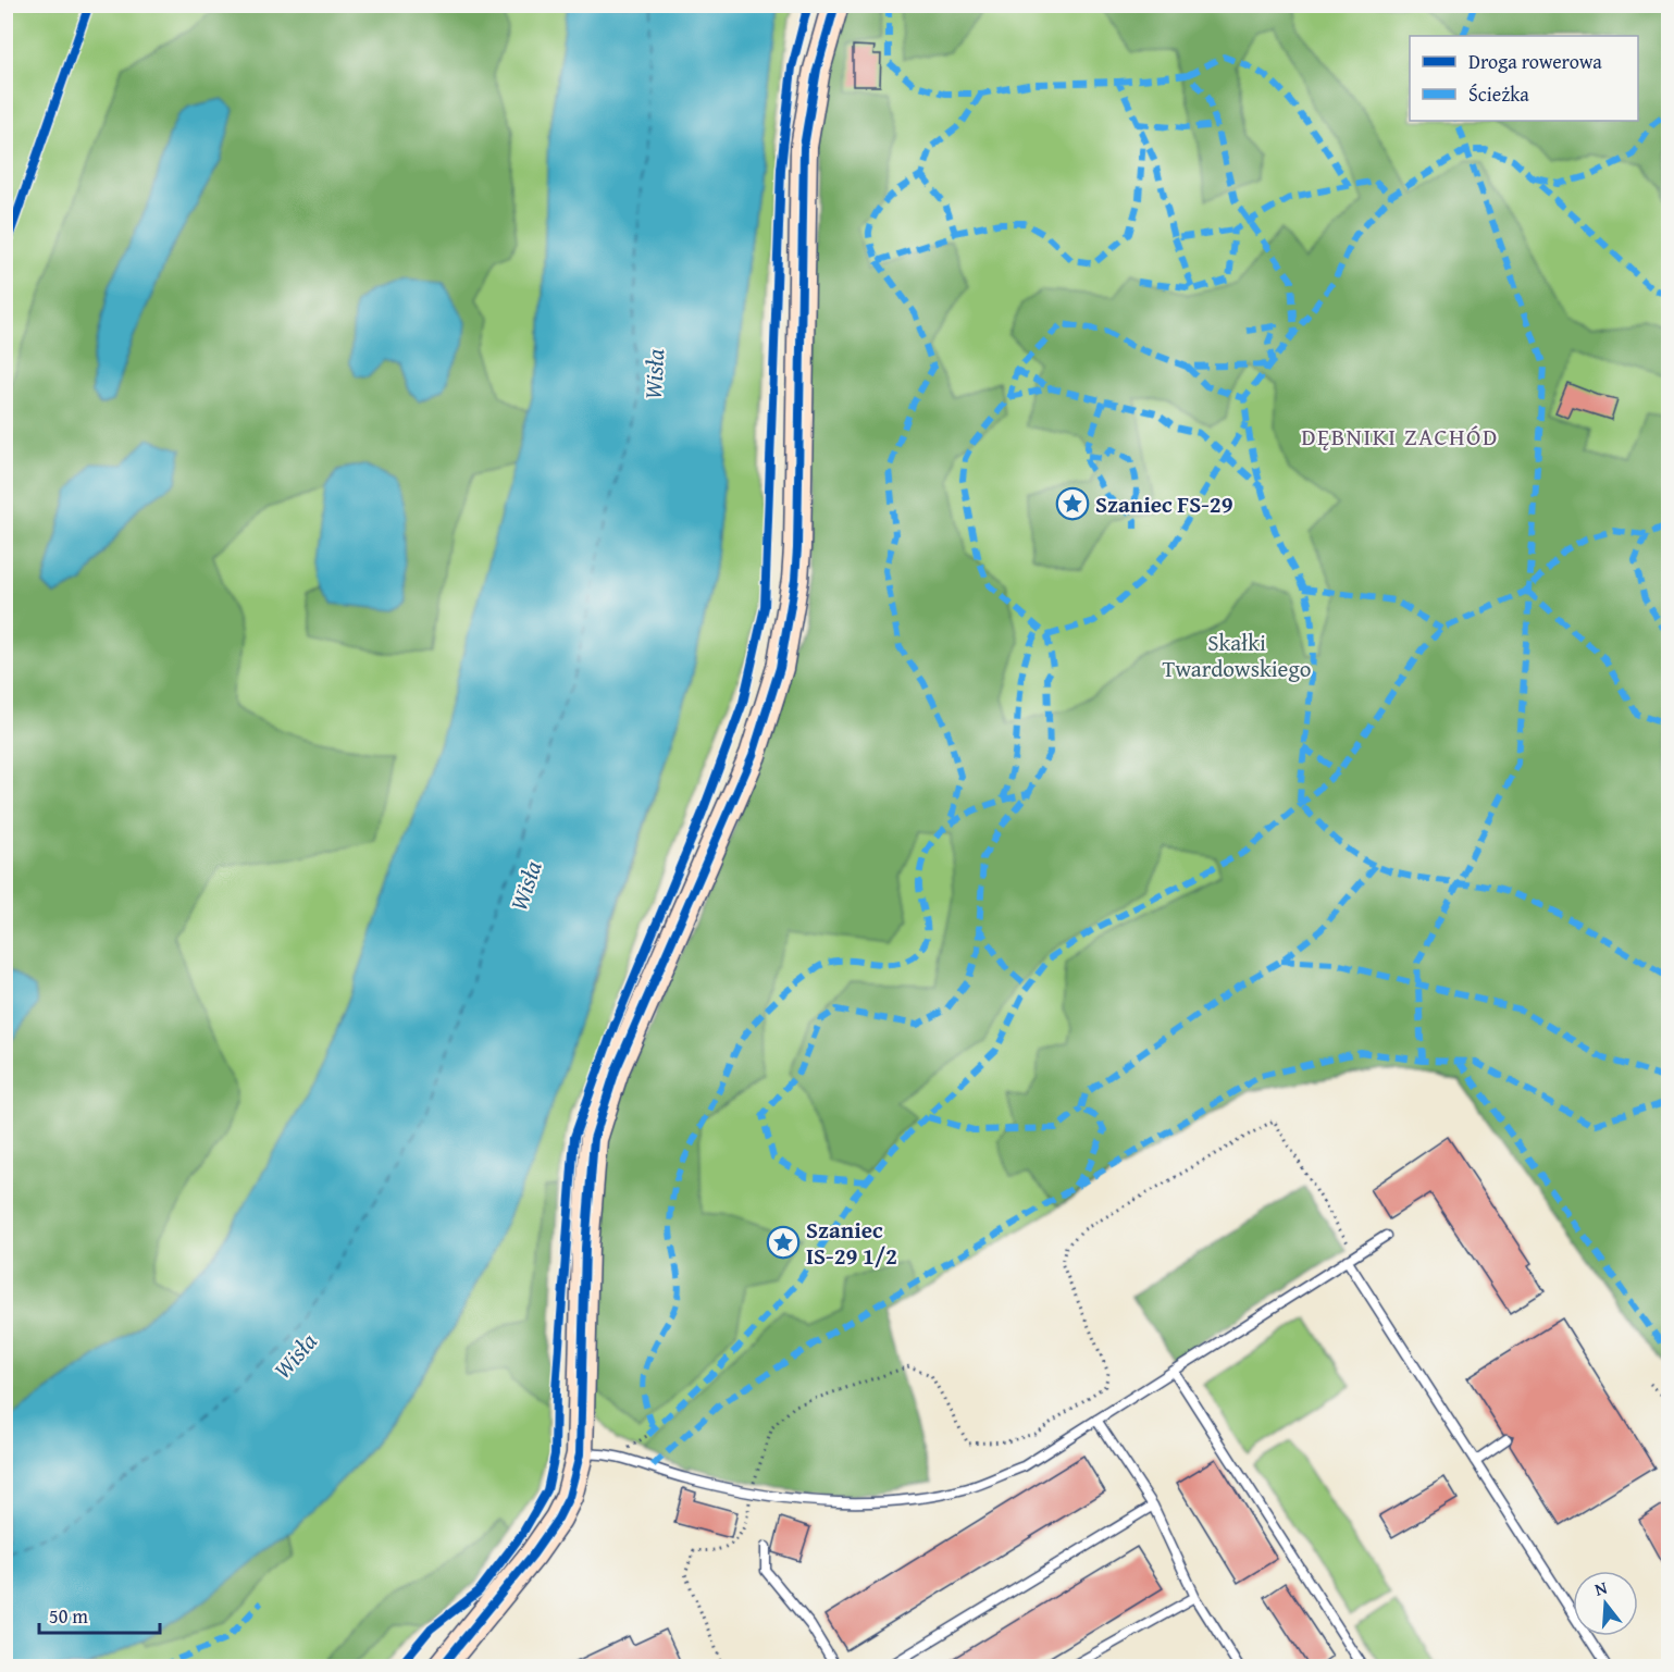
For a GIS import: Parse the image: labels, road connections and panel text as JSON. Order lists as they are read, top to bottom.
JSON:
{
  "districts": ["DĘBNIKI ZACHÓD"],
  "water": ["Wisła"],
  "parks": ["Skałki Twardowskiego"],
  "places": {
    "place": ["Szaniec FS-29", "Szaniec IS-29 1/2"]
  },
  "legend": ["Droga rowerowa", "Ścieżka"],
  "scale_bar": "50 m",
  "north": "top"
}
